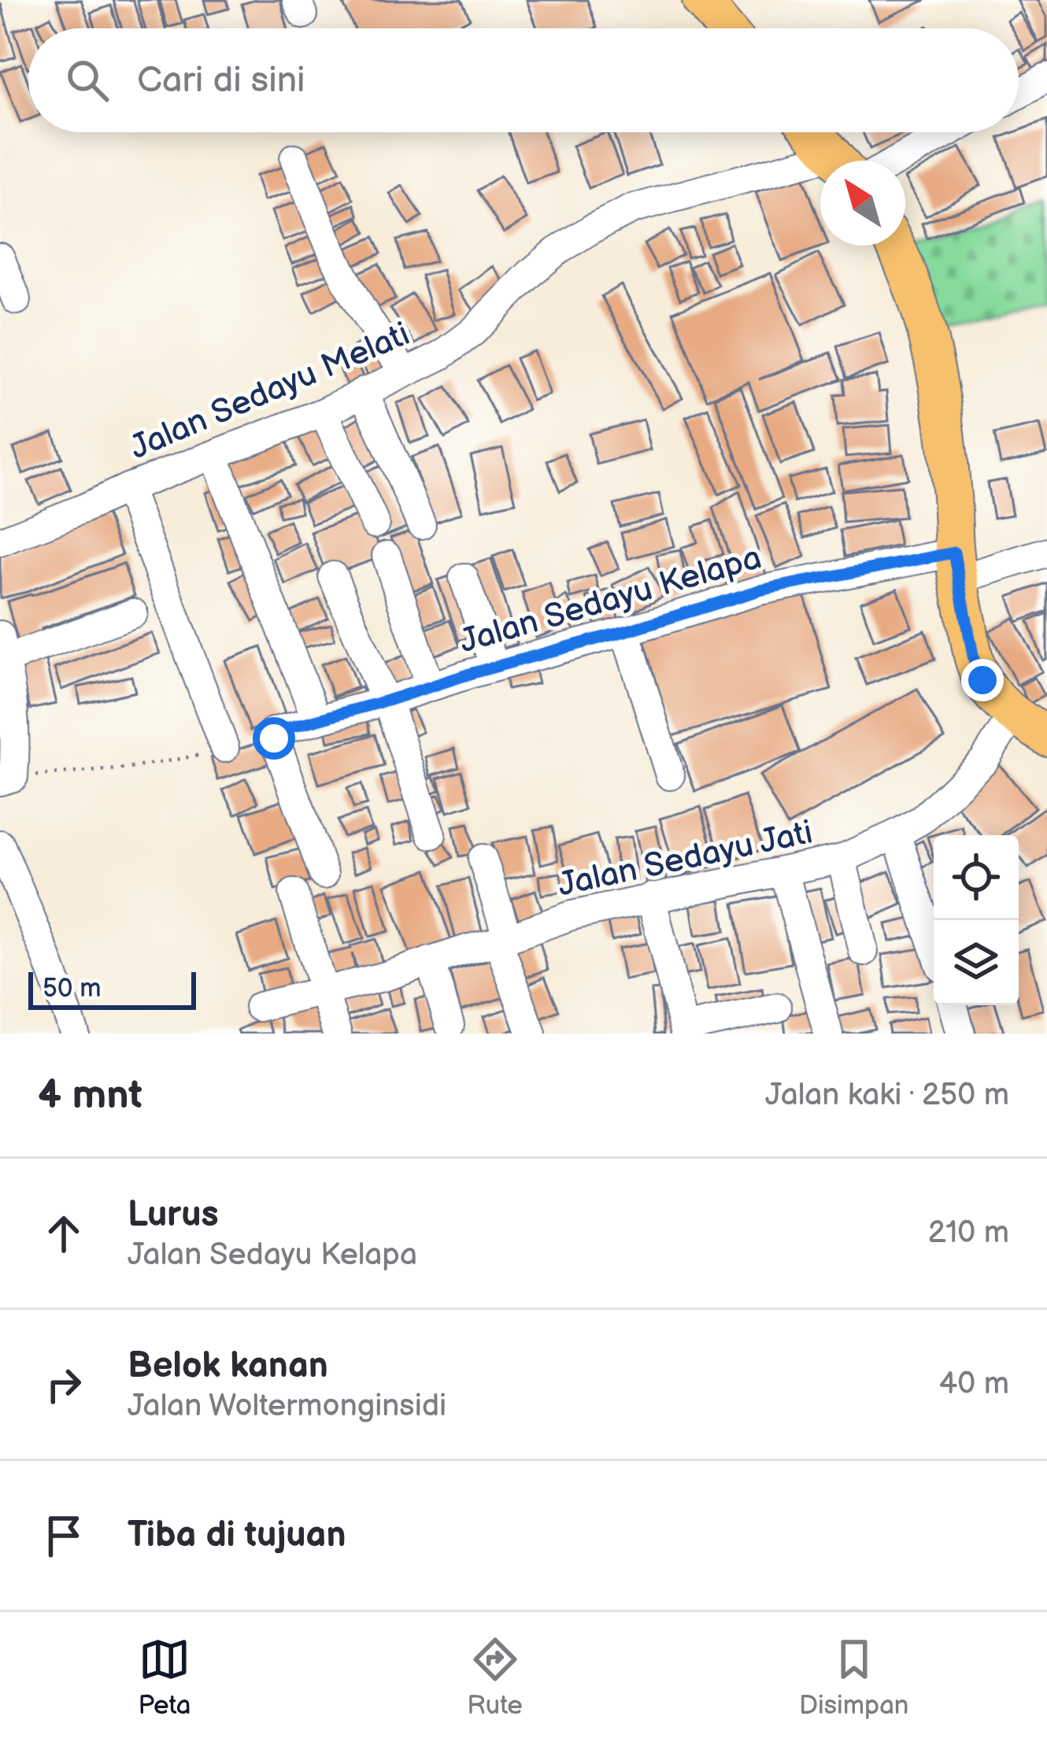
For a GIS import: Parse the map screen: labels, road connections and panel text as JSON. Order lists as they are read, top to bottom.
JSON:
{
  "streets": {
    "street": ["Jalan Sedayu Melati", "Jalan Sedayu Kelapa", "Jalan Sedayu Jati"]
  },
  "scale_bar": "50 m",
  "north": "top left",
  "page": {
    "search": "Cari di sini",
    "scale": "50 m",
    "heading": ["4 mnt", "Jalan kaki · 250 m"],
    "list": [
      ["Lurus", "Jalan Sedayu Kelapa", "210 m"],
      ["Belok kanan", "Jalan Woltermonginsidi", "40 m"],
      "Tiba di tujuan"
    ],
    "nav": ["Peta", "Rute", "Disimpan"]
  }
}
